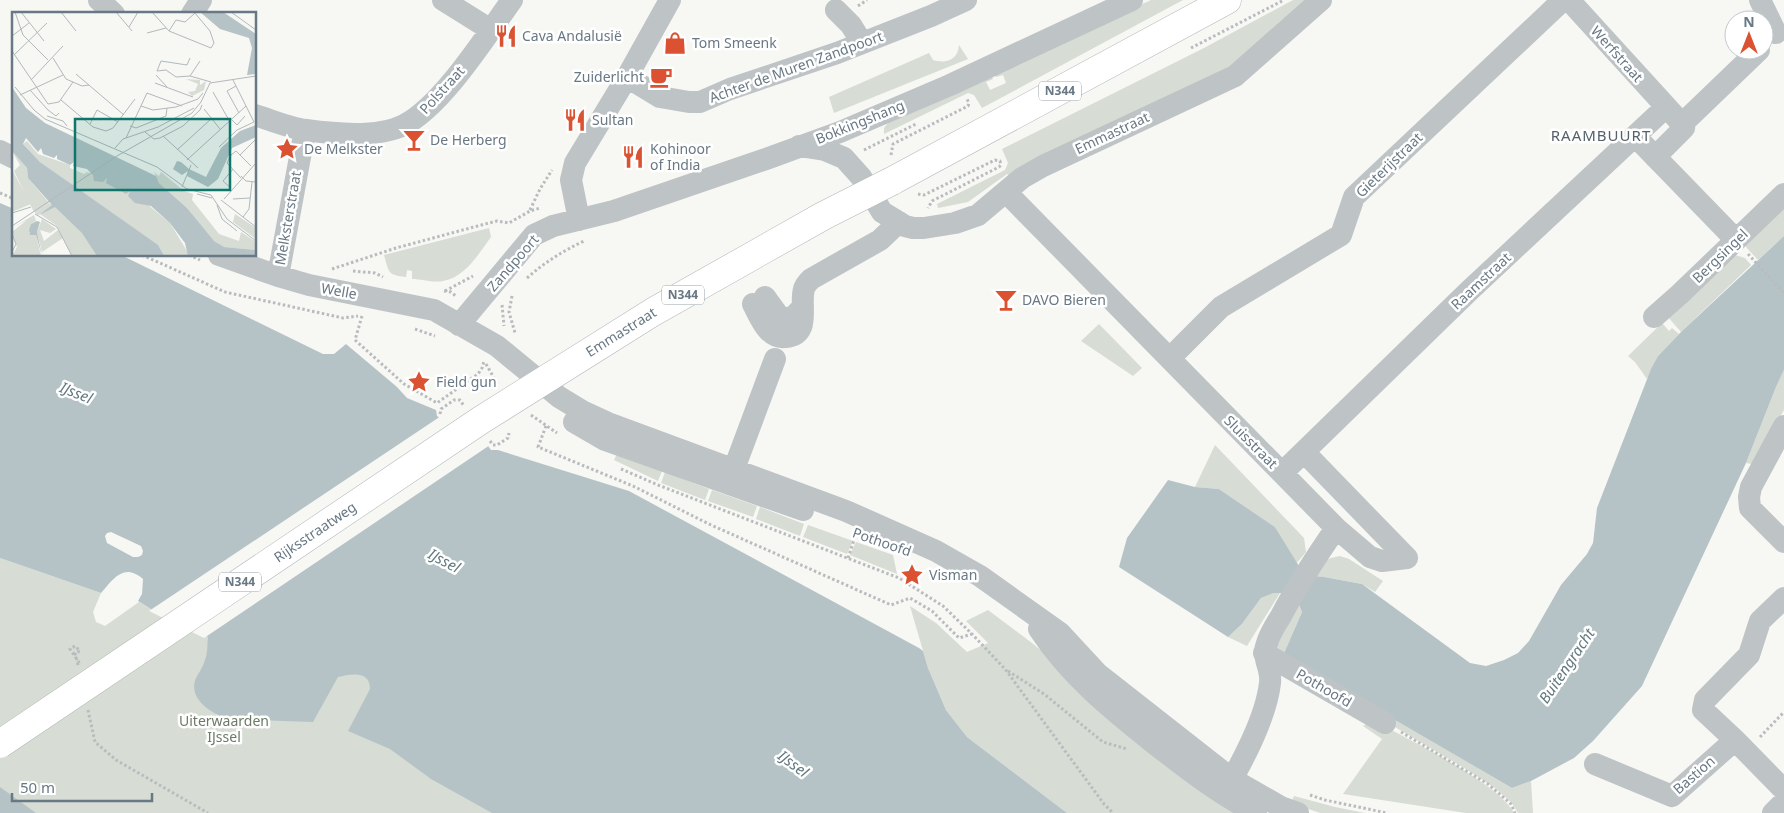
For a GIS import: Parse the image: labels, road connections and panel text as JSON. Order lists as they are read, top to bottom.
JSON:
{
  "streets": {
    "main road": ["N344", "Emmastraat", "Rijksstraatweg"],
    "street": [
      "Werfstraat",
      "Achter de Muren Zandpoort",
      "Polstraat",
      "Bokkingshang",
      "Gieterijstraat",
      "Melksterstraat",
      "Bergsingel",
      "Zandpoort",
      "Raamstraat",
      "Welle",
      "Sluisstraat",
      "Pothoofd",
      "Bastion"
    ]
  },
  "crossings": [
    ["Werfstraat", "Raamstraat"],
    ["Polstraat", "Melksterstraat"],
    ["Bokkingshang", "Zandpoort"],
    ["Emmastraat", "Sluisstraat"],
    ["Emmastraat", "Rijksstraatweg"],
    ["Gieterijstraat", "Sluisstraat"],
    ["Melksterstraat", "Welle"],
    ["Zandpoort", "Welle"],
    ["Raamstraat", "Sluisstraat"],
    ["Welle", "Pothoofd"]
  ],
  "districts": ["RAAMBUURT"],
  "water": ["IJssel", "Buitengracht"],
  "parks": ["Uiterwaarden IJssel"],
  "places": {
    "restaurant": ["Cava Andalusië", "Sultan", "Kohinoor of India"],
    "shop": ["Tom Smeenk"],
    "cafe": ["Zuiderlicht"],
    "bar": ["De Herberg", "DAVO Bieren"],
    "place": ["De Melkster", "Field gun", "Visman"]
  },
  "scale_bar": "50 m",
  "north": "top"
}
